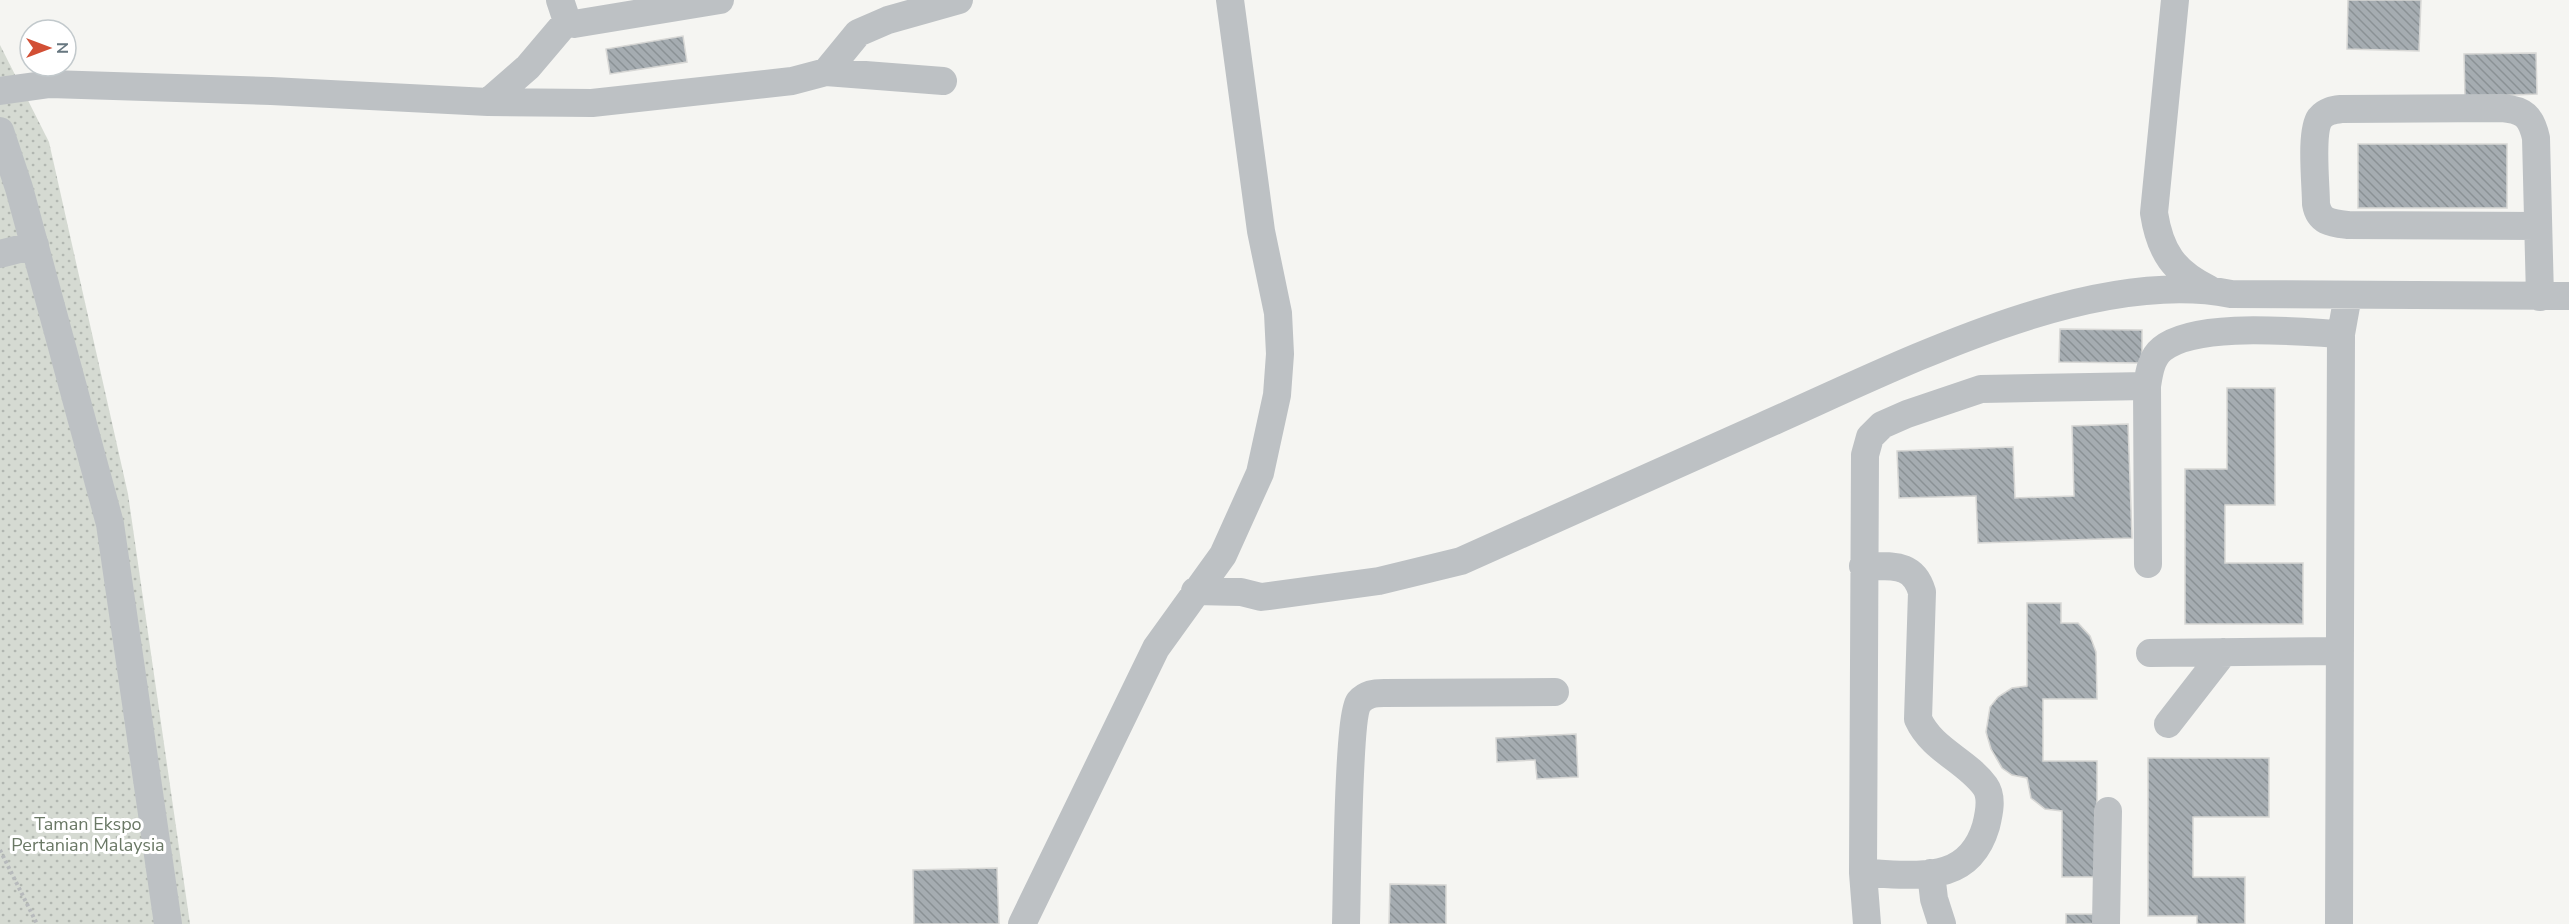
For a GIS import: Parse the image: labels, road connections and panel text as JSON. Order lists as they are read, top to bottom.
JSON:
{
  "parks": ["Taman Ekspo Pertanian Malaysia"],
  "north": "right"
}
